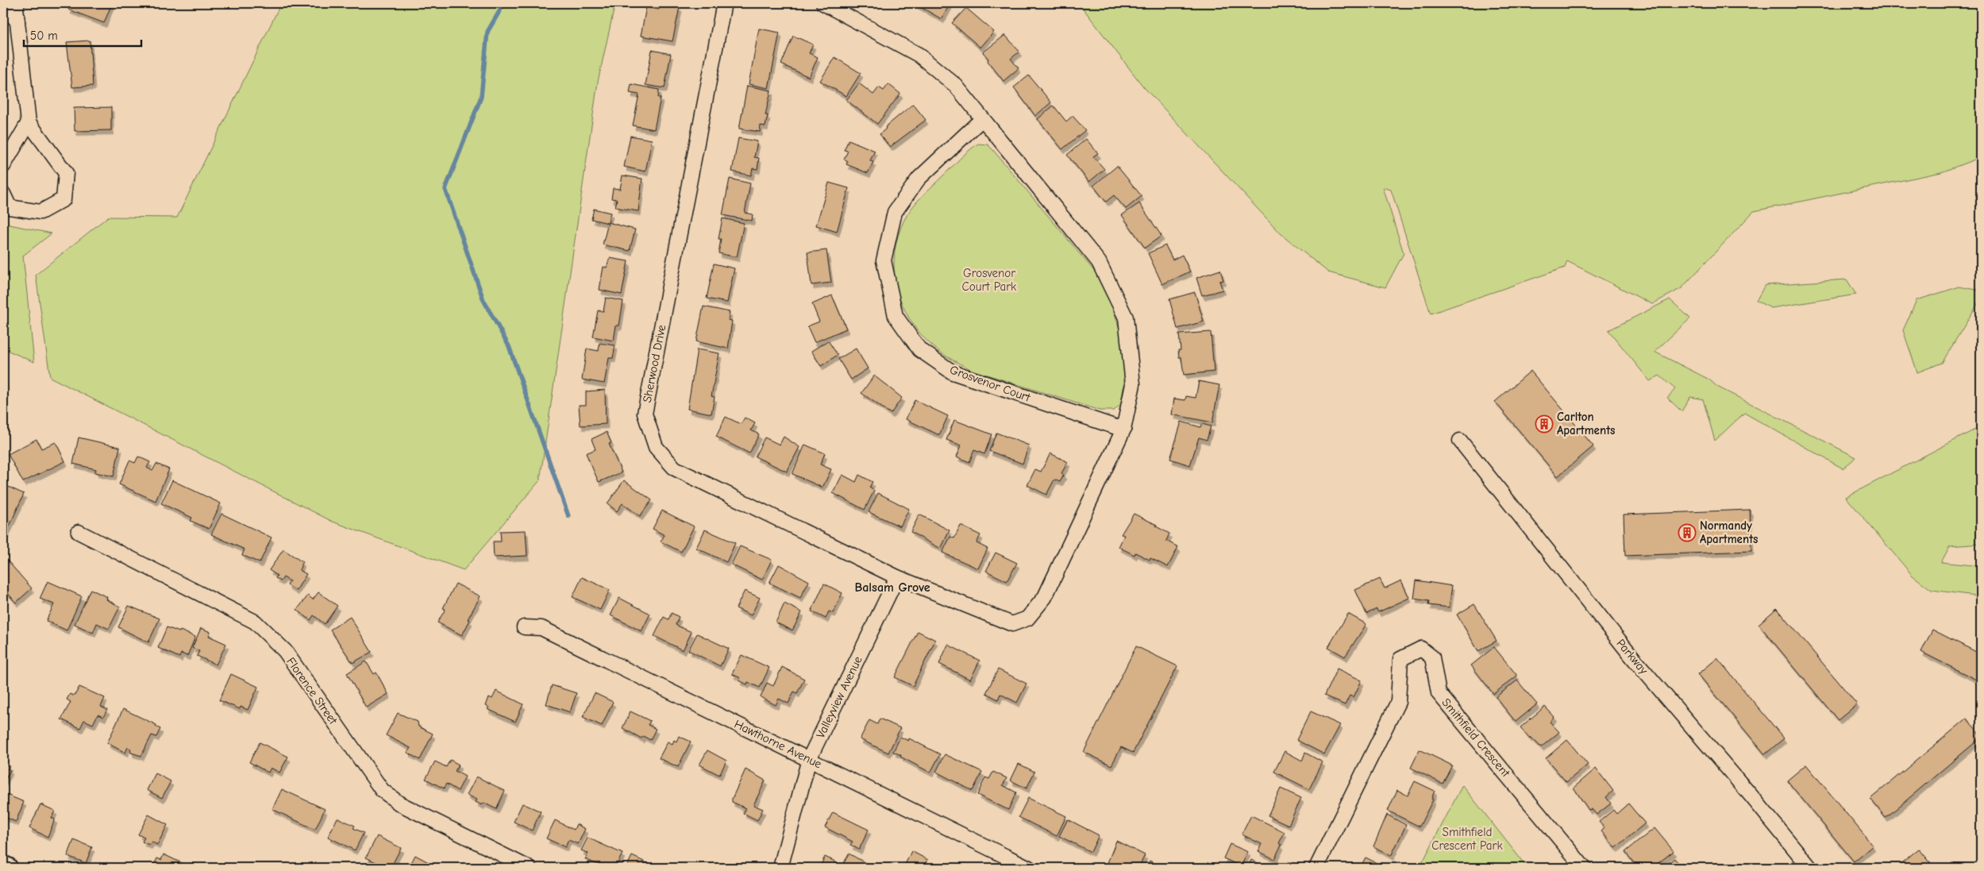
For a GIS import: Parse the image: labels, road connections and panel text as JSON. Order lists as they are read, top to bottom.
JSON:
{
  "streets": {
    "street": [
      "Sherwood Drive",
      "Grosvenor Court",
      "Parkway",
      "Florence Street",
      "Valleyview Avenue",
      "Smithfield Crescent",
      "Hawthorne Avenue"
    ]
  },
  "crossings": [
    ["Sherwood Drive", "Grosvenor Court"],
    ["Sherwood Drive", "Valleyview Avenue"],
    ["Valleyview Avenue", "Hawthorne Avenue"]
  ],
  "districts": ["Balsam Grove"],
  "parks": ["Grosvenor Court Park", "Smithfield Crescent Park"],
  "places": {
    "building": ["Carlton Apartments", "Normandy Apartments"]
  },
  "scale_bar": "50 m"
}
